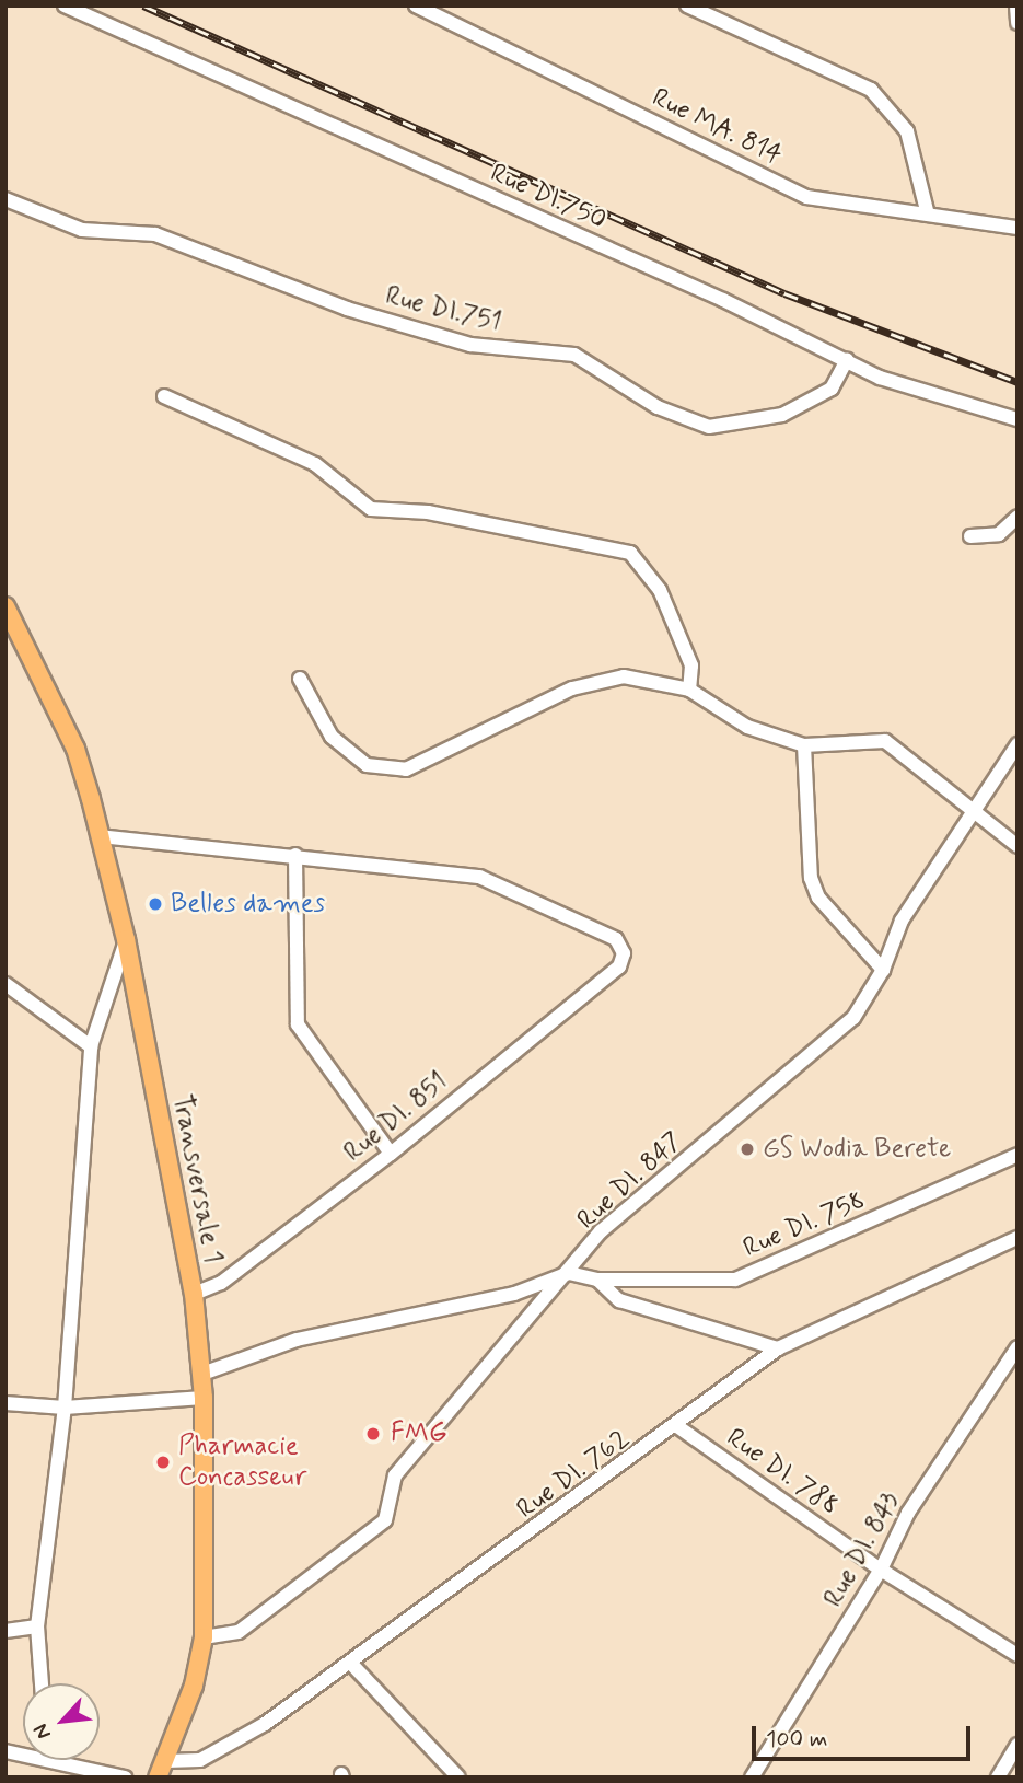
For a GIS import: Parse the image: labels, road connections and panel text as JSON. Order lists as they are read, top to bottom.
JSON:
{
  "streets": {
    "main road": ["Transversale 1"],
    "street": [
      "Rue MA. 814",
      "Rue DI.750",
      "Rue DI.751",
      "Rue DI. 851",
      "Rue DI. 847",
      "Rue DI. 758",
      "Rue DI. 788",
      "Rue DI. 762",
      "Rue DI. 843"
    ]
  },
  "crossings": [
    ["Rue DI.750", "Rue DI.751"],
    ["Rue DI. 851", "Transversale 1"],
    ["Transversale 1", "Rue DI. 847"],
    ["Transversale 1", "Rue DI. 762"],
    ["Rue DI. 847", "Rue DI. 758"],
    ["Rue DI. 758", "Rue DI. 762"],
    ["Rue DI. 788", "Rue DI. 762"],
    ["Rue DI. 788", "Rue DI. 843"]
  ],
  "places": [
    "Belles dames",
    "GS Wodia Berete",
    "FMG",
    "Pharmacie Concasseur"
  ],
  "scale_bar": "100 m",
  "north": "bottom left"
}
